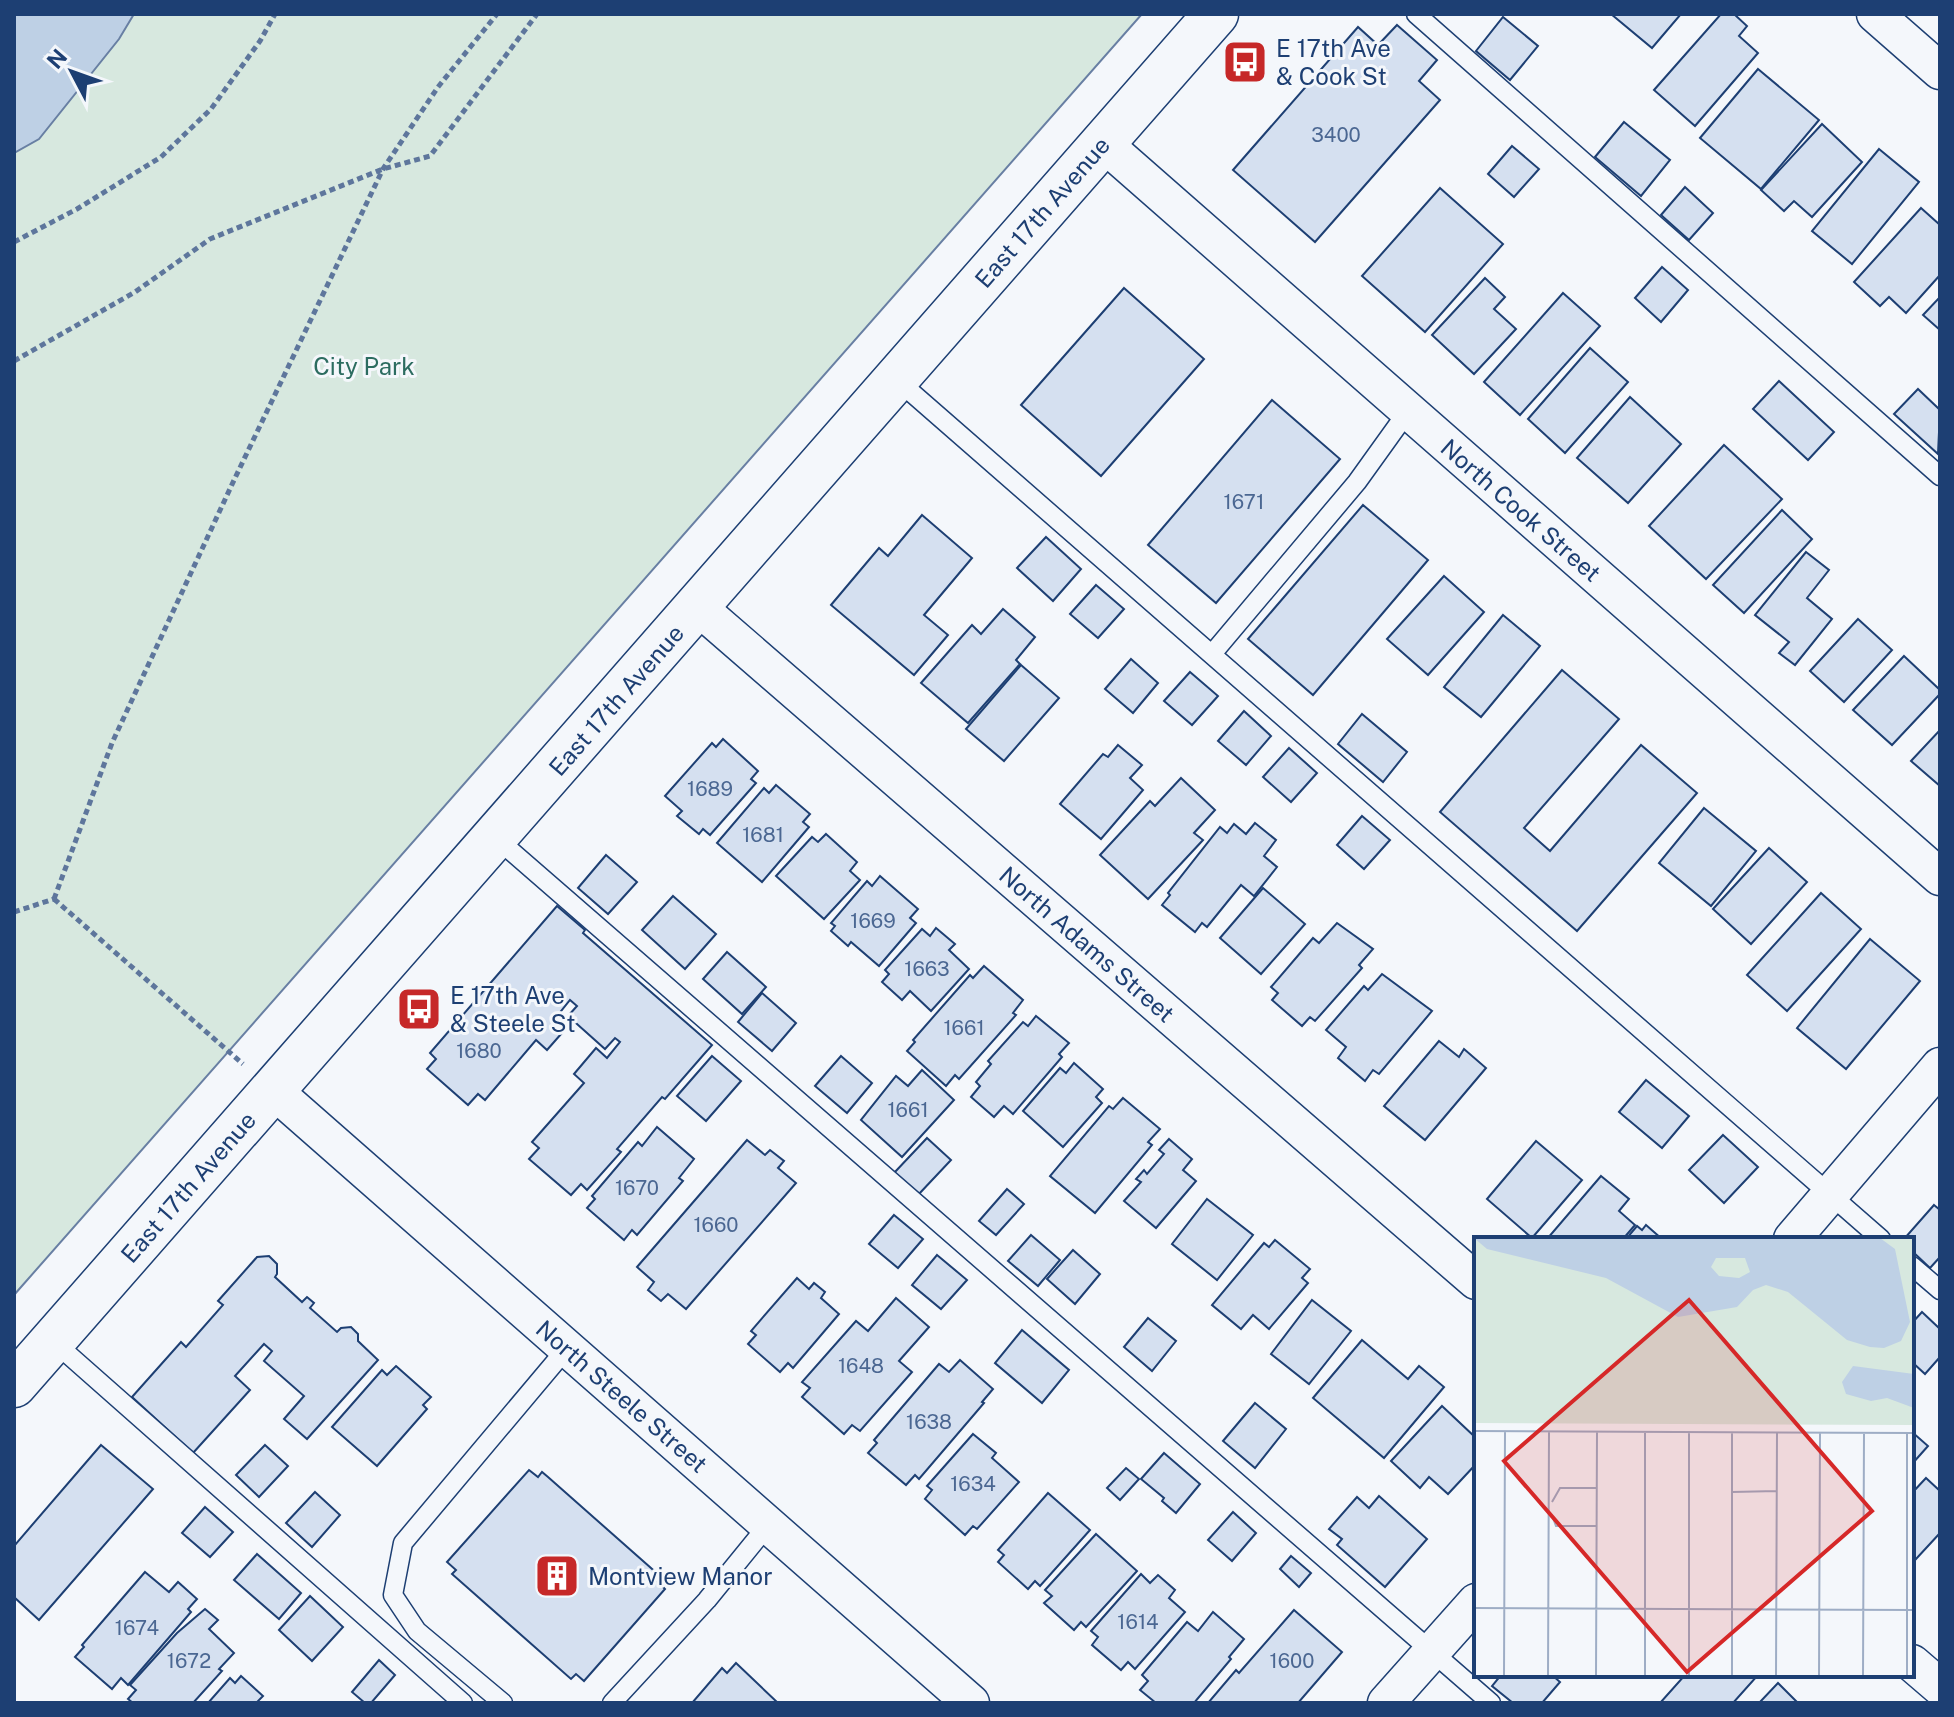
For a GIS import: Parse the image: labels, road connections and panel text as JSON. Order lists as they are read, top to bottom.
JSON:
{
  "streets": {
    "main road": ["East 17th Avenue"],
    "street": ["North Cook Street", "North Adams Street", "North Steele Street"]
  },
  "crossings": [
    ["East 17th Avenue", "North Cook Street"],
    ["East 17th Avenue", "North Adams Street"],
    ["East 17th Avenue", "North Steele Street"]
  ],
  "parks": ["City Park"],
  "places": {
    "bus stop": ["E 17th Ave & Cook St", "E 17th Ave & Steele St"],
    "building": ["Montview Manor"]
  },
  "house_numbers": [
    "3400",
    "1671",
    "1689",
    "1681",
    "1669",
    "1663",
    "1661",
    "1680",
    "1661",
    "1670",
    "1660",
    "1648",
    "1638",
    "1634",
    "1614",
    "1674",
    "1672",
    "1600"
  ],
  "north": "top left"
}
